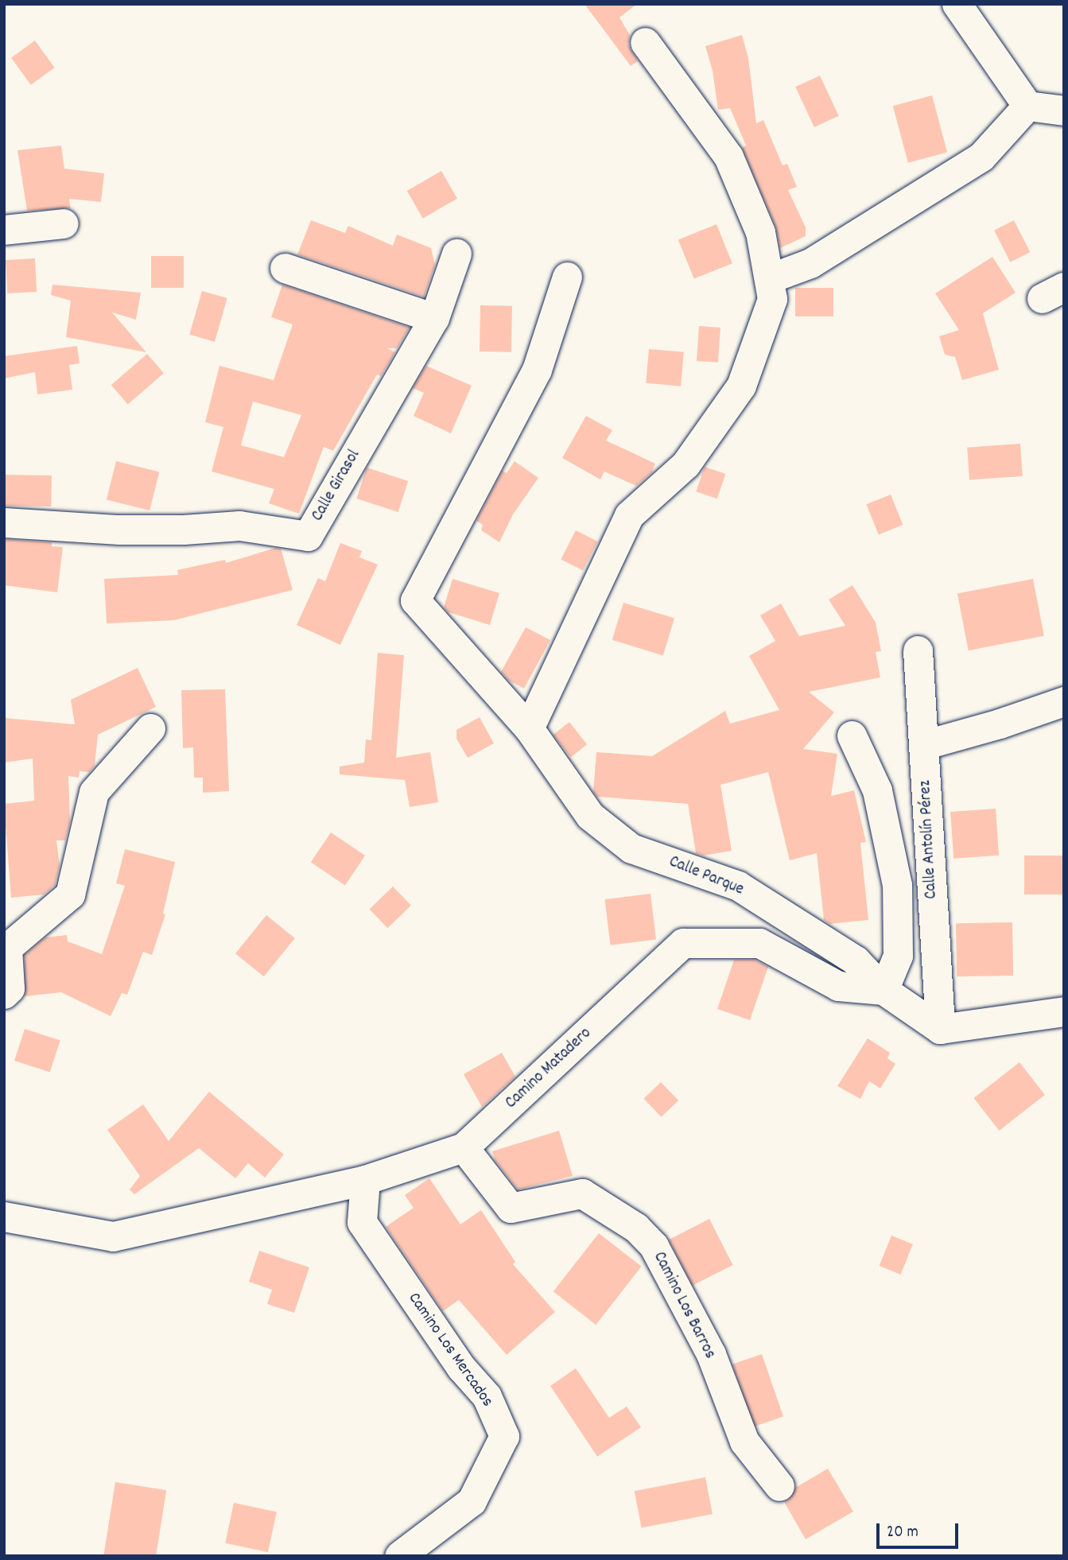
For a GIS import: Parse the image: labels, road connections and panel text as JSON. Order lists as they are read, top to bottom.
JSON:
{
  "streets": {
    "street": [
      "Calle Girasol",
      "Calle Antolín Pérez",
      "Calle Parque",
      "Camino Matadero",
      "Camino Los Barros",
      "Camino Los Mercados"
    ]
  },
  "crossings": [
    ["Calle Antolín Pérez", "Camino Matadero"],
    ["Calle Parque", "Camino Matadero"],
    ["Camino Matadero", "Camino Los Barros"],
    ["Camino Matadero", "Camino Los Mercados"]
  ],
  "scale_bar": "20 m"
}
